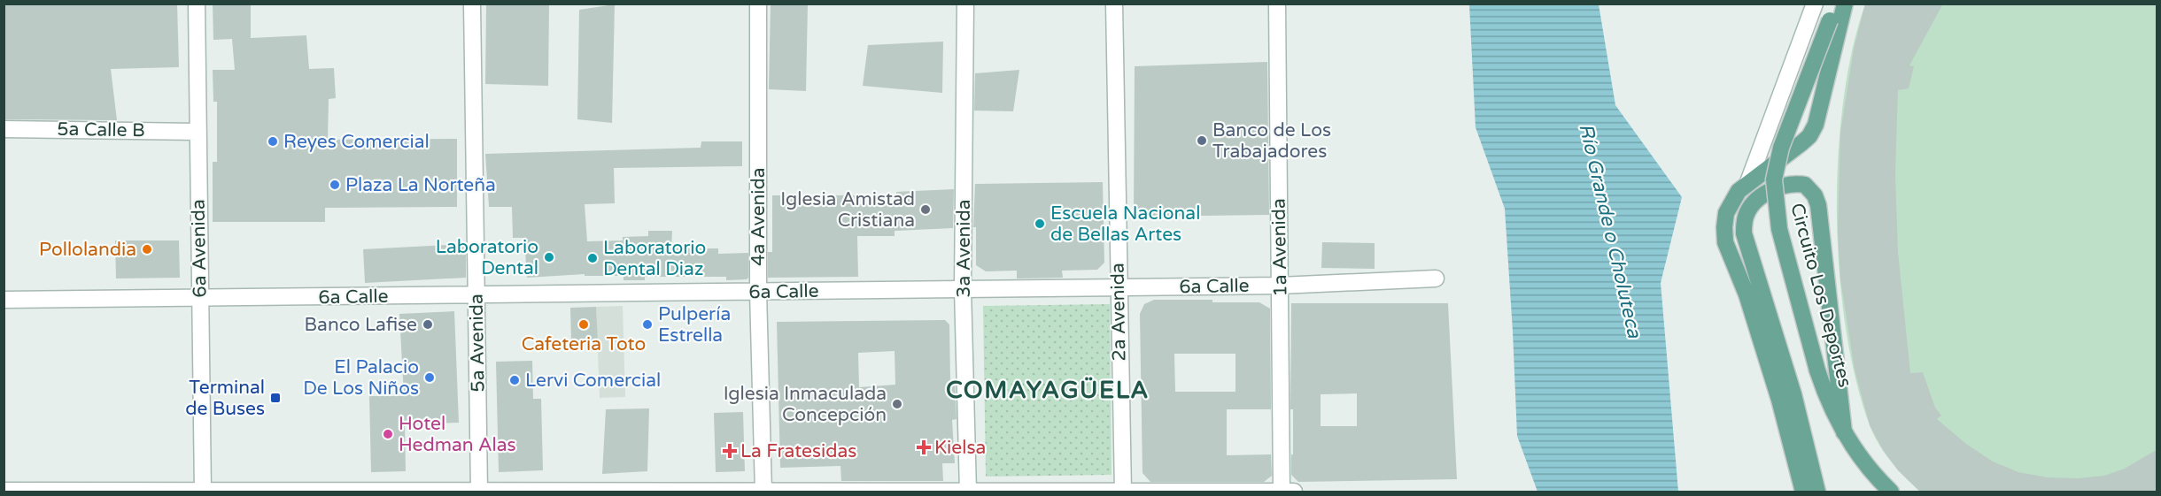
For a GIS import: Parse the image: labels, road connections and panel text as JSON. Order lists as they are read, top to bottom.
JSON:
{
  "streets": {
    "main road": ["Circuito Los Deportes"],
    "street": [
      "5a Calle B",
      "4a Avenida",
      "1a Avenida",
      "6a Avenida",
      "3a Avenida",
      "6a Calle",
      "2a Avenida",
      "5a Avenida"
    ]
  },
  "crossings": [
    ["5a Calle B", "6a Avenida"],
    ["4a Avenida", "6a Calle"],
    ["1a Avenida", "6a Calle"],
    ["6a Avenida", "6a Calle"],
    ["3a Avenida", "6a Calle"],
    ["6a Calle", "2a Avenida"],
    ["6a Calle", "5a Avenida"]
  ],
  "districts": ["COMAYAGÜELA"],
  "water": ["Río Grande o Choluteca"],
  "places": {
    "other": [
      "Banco de Los Trabajadores",
      "Reyes Comercial",
      "Plaza La Norteña",
      "Iglesia Amistad Cristiana",
      "Escuela Nacional de Bellas Artes",
      "Pollolandia",
      "Laboratorio Dental",
      "Laboratorio Dental Diaz",
      "Banco Lafise",
      "Cafeteria Toto",
      "Pulpería Estrella",
      "El Palacio De Los Niños",
      "Lervi Comercial",
      "Iglesia Inmaculada Concepción",
      "Hotel Hedman Alas"
    ],
    "transit": ["Terminal de Buses"],
    "health": ["Kielsa", "La Fratesidas"]
  }
}
